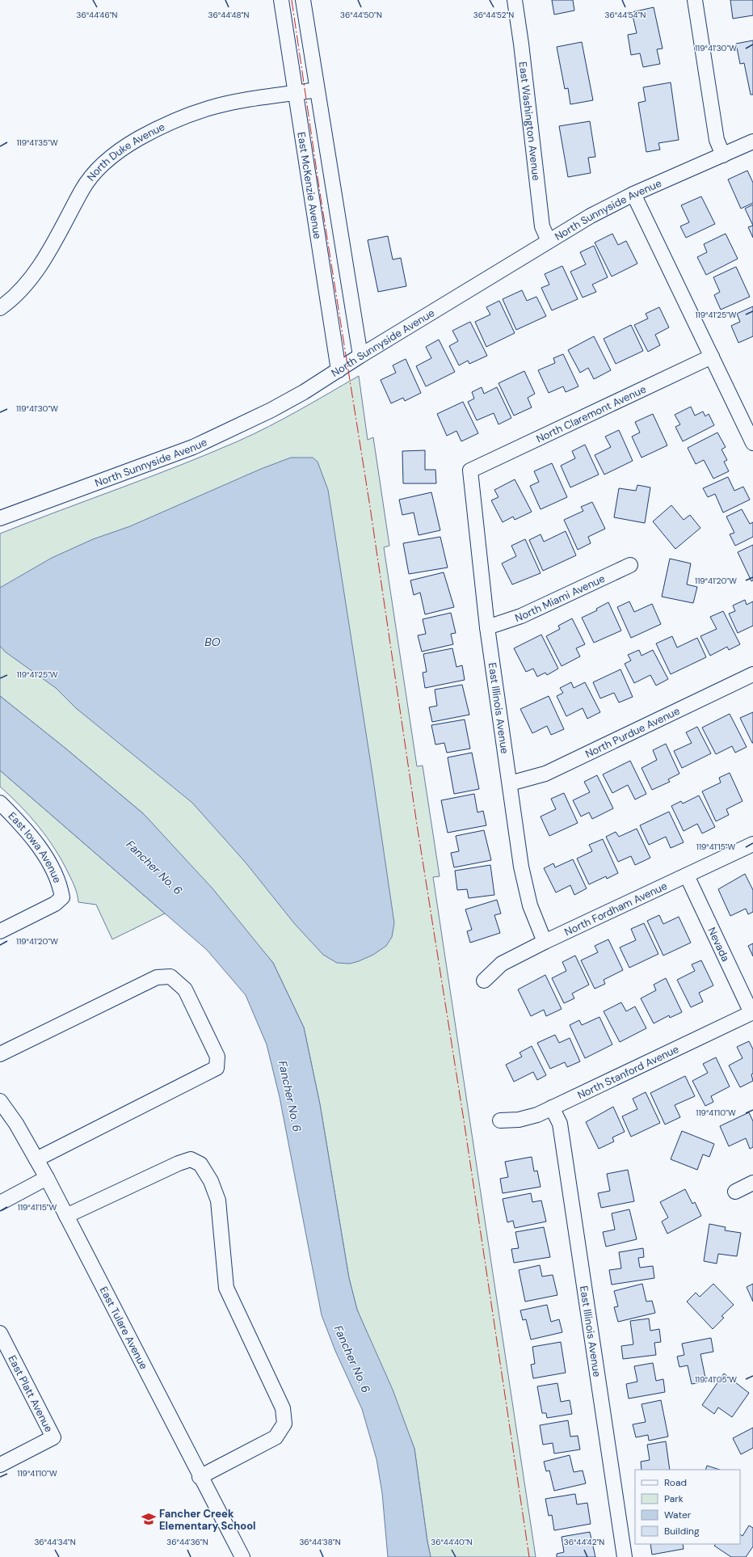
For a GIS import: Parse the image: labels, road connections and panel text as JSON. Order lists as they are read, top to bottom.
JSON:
{
  "streets": {
    "street": [
      "East Washington Avenue",
      "North Duke Avenue",
      "East McKenzie Avenue",
      "North Sunnyside Avenue",
      "North Claremont Avenue",
      "North Miami Avenue",
      "East Illinois Avenue",
      "North Purdue Avenue",
      "East Iowa Avenue",
      "North Fordham Avenue",
      "Nevada",
      "North Stanford Avenue",
      "East Tulare Avenue",
      "East Platt Avenue"
    ]
  },
  "crossings": [
    ["East Washington Avenue", "North Sunnyside Avenue"],
    ["North Duke Avenue", "East McKenzie Avenue"],
    ["East McKenzie Avenue", "North Sunnyside Avenue"],
    ["North Claremont Avenue", "East Illinois Avenue"],
    ["North Miami Avenue", "East Illinois Avenue"],
    ["East Illinois Avenue", "North Purdue Avenue"],
    ["East Illinois Avenue", "North Fordham Avenue"],
    ["East Illinois Avenue", "North Stanford Avenue"],
    ["North Fordham Avenue", "Nevada"],
    ["Nevada", "North Stanford Avenue"]
  ],
  "water": ["BO", "Fancher No. 6"],
  "places": {
    "school or university": ["Fancher Creek Elementary School"]
  },
  "legend": [
    "Road",
    "Park",
    "Water",
    "Building"
  ],
  "coordinates": [
    "36°44'54\"N",
    "36°44'46\"N",
    "36°44'48\"N",
    "36°44'50\"N",
    "36°44'52\"N",
    "119°41'30\"W",
    "119°41'35\"W",
    "119°41'25\"W",
    "119°41'20\"W",
    "119°41'15\"W",
    "119°41'10\"W",
    "119°41'05\"W",
    "36°44'34\"N",
    "36°44'36\"N",
    "36°44'38\"N",
    "36°44'40\"N",
    "36°44'42\"N"
  ]
}
